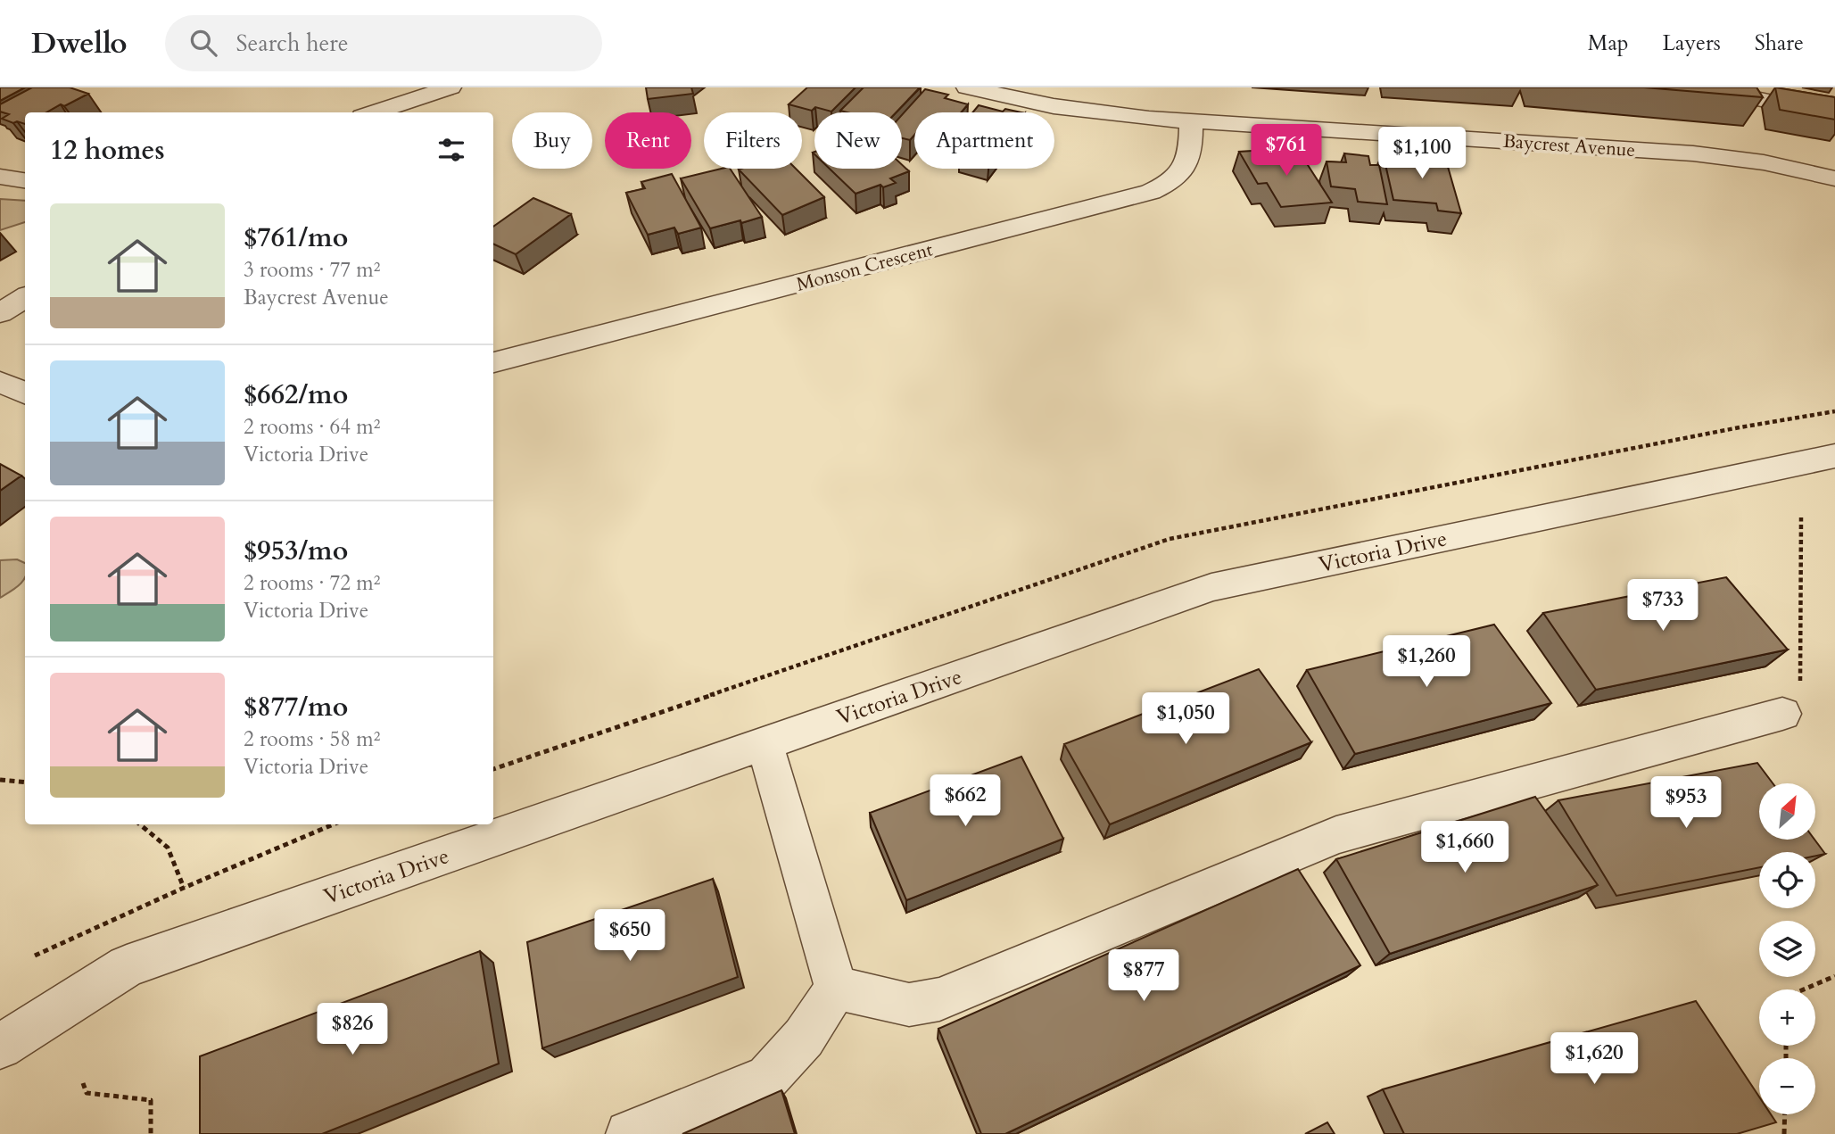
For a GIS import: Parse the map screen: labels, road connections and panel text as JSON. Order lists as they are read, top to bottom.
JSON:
{
  "streets": {
    "street": ["Baycrest Avenue", "Monson Crescent", "Victoria Drive"]
  },
  "crossings": [
    ["Baycrest Avenue", "Monson Crescent"]
  ],
  "north": "top right",
  "page": {
    "header": "Dwello",
    "search": "Search here",
    "nav": ["Map", "Layers", "Share"],
    "chip": [
      "Buy",
      "Rent",
      "Filters",
      "New",
      "Apartment"
    ],
    "heading": "12 homes",
    "price": [
      "$761",
      "$1,100",
      "$733",
      "$1,260",
      "$1,050",
      "$662",
      "$953",
      "$1,660",
      "$650",
      "$877",
      "$826",
      "$1,620"
    ],
    "list": [
      {
        "name": "$761/mo",
        "note": "3 rooms · 77 m² · Baycrest Avenue"
      },
      {
        "name": "$662/mo",
        "note": "2 rooms · 64 m² · Victoria Drive"
      },
      {
        "name": "$953/mo",
        "note": "2 rooms · 72 m² · Victoria Drive"
      },
      {
        "name": "$877/mo",
        "note": "2 rooms · 58 m² · Victoria Drive"
      }
    ],
    "map_buttons": ["+", "−"]
  }
}
